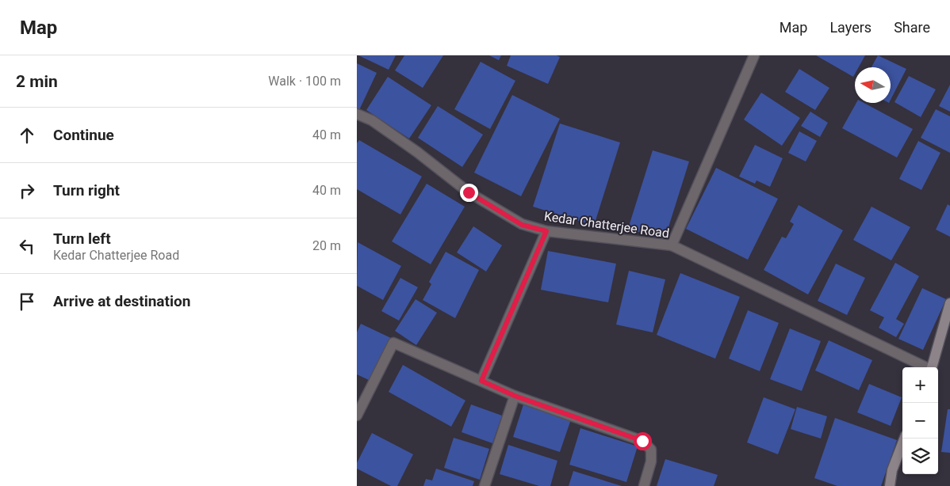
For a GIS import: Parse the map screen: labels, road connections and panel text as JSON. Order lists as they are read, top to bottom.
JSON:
{
  "streets": {
    "street": ["Kedar Chatterjee Road"]
  },
  "north": "left",
  "page": {
    "header": "Map",
    "nav": ["Map", "Layers", "Share"],
    "heading": ["2 min", "Walk · 100 m"],
    "list": [
      ["Continue", "40 m"],
      ["Turn right", "40 m"],
      ["Turn left", "Kedar Chatterjee Road", "20 m"],
      "Arrive at destination"
    ],
    "map_buttons": ["+", "−"]
  }
}
